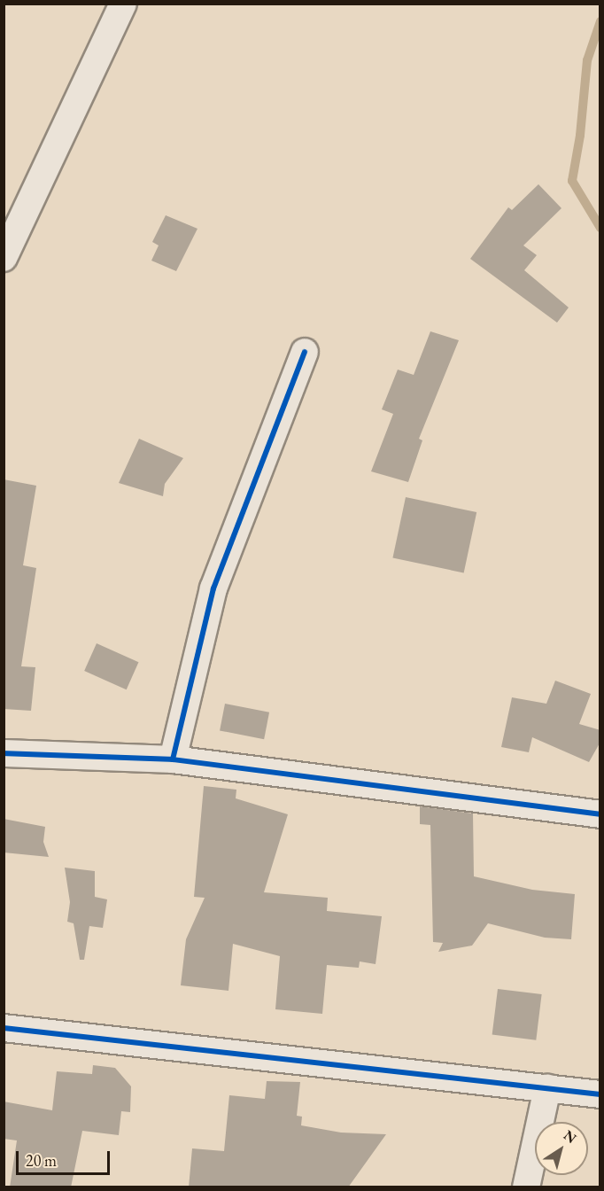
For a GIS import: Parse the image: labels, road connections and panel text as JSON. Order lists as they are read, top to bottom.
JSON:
{
  "scale_bar": "20 m",
  "north": "top right"
}
